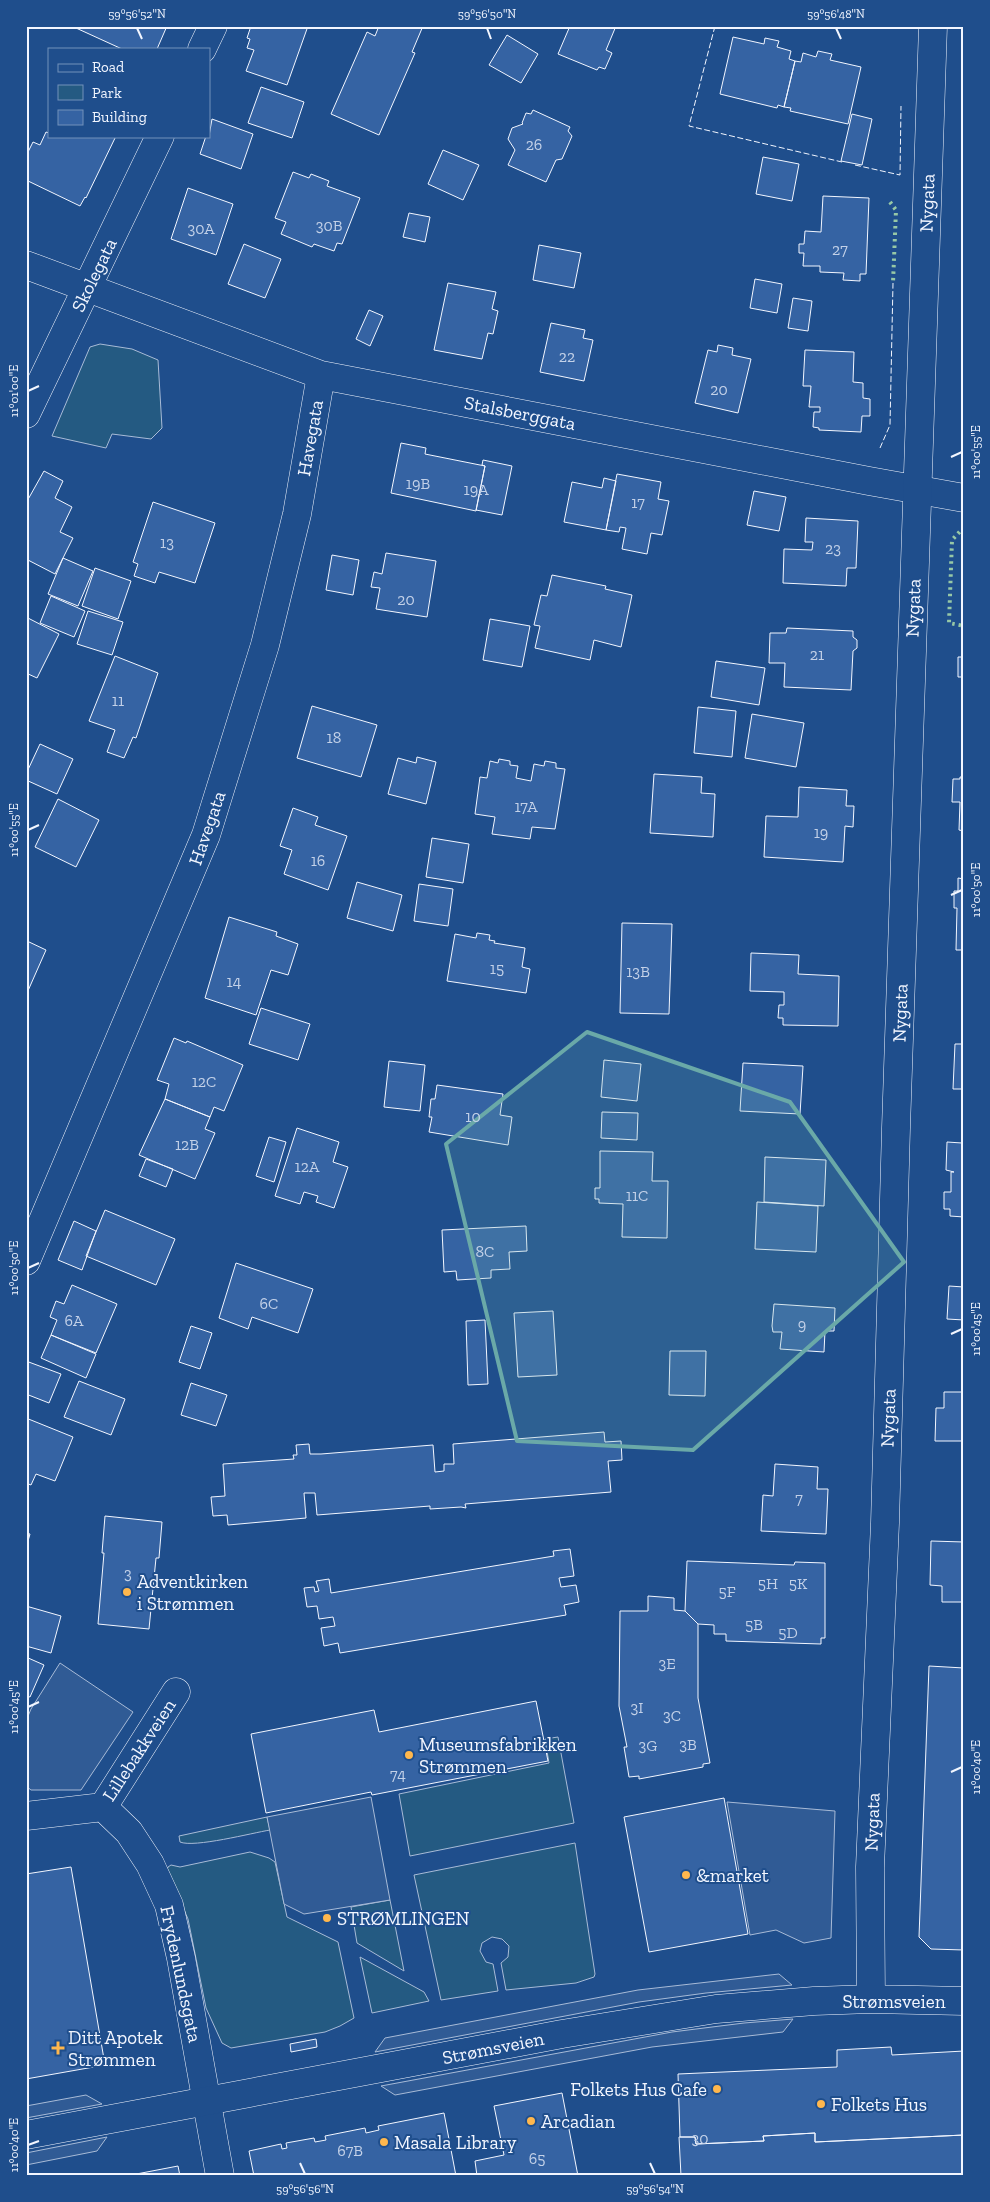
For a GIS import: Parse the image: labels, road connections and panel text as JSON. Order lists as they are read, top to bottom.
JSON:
{
  "streets": {
    "main road": [
      "Nygata",
      "Skolegata",
      "Stalsberggata",
      "Havegata",
      "Lillebakkveien",
      "Frydenlundsgata",
      "Strømsveien"
    ]
  },
  "crossings": [
    ["Nygata", "Stalsberggata"],
    ["Nygata", "Strømsveien"],
    ["Skolegata", "Stalsberggata"],
    ["Stalsberggata", "Havegata"],
    ["Lillebakkveien", "Frydenlundsgata"],
    ["Frydenlundsgata", "Strømsveien"]
  ],
  "places": {
    "other": [
      "Adventkirken i Strømmen",
      "Museumsfabrikken Strømmen",
      "&market",
      "STRØMLINGEN",
      "Folkets Hus Cafe",
      "Folkets Hus",
      "Arcadian",
      "Masala Library"
    ],
    "health": ["Ditt Apotek Strømmen"]
  },
  "house_numbers": [
    "26",
    "30B",
    "30A",
    "27",
    "22",
    "20",
    "19B",
    "19A",
    "17",
    "13",
    "23",
    "20",
    "21",
    "11",
    "18",
    "17A",
    "19",
    "16",
    "15",
    "13B",
    "14",
    "12C",
    "10",
    "12B",
    "12A",
    "11C",
    "8C",
    "6C",
    "6A",
    "9",
    "7",
    "3",
    "5H",
    "5K",
    "5F",
    "5B",
    "5D",
    "3E",
    "3I",
    "3C",
    "3B",
    "3G",
    "74",
    "30",
    "67B",
    "65"
  ],
  "legend": ["Road", "Park", "Building"],
  "coordinates": [
    "59°56'52\"N",
    "59°56'50\"N",
    "59°56'48\"N",
    "11°01'00\"E",
    "11°00'55\"E",
    "11°00'50\"E",
    "11°00'45\"E",
    "11°00'40\"E",
    "59°56'56\"N",
    "59°56'54\"N"
  ]
}
